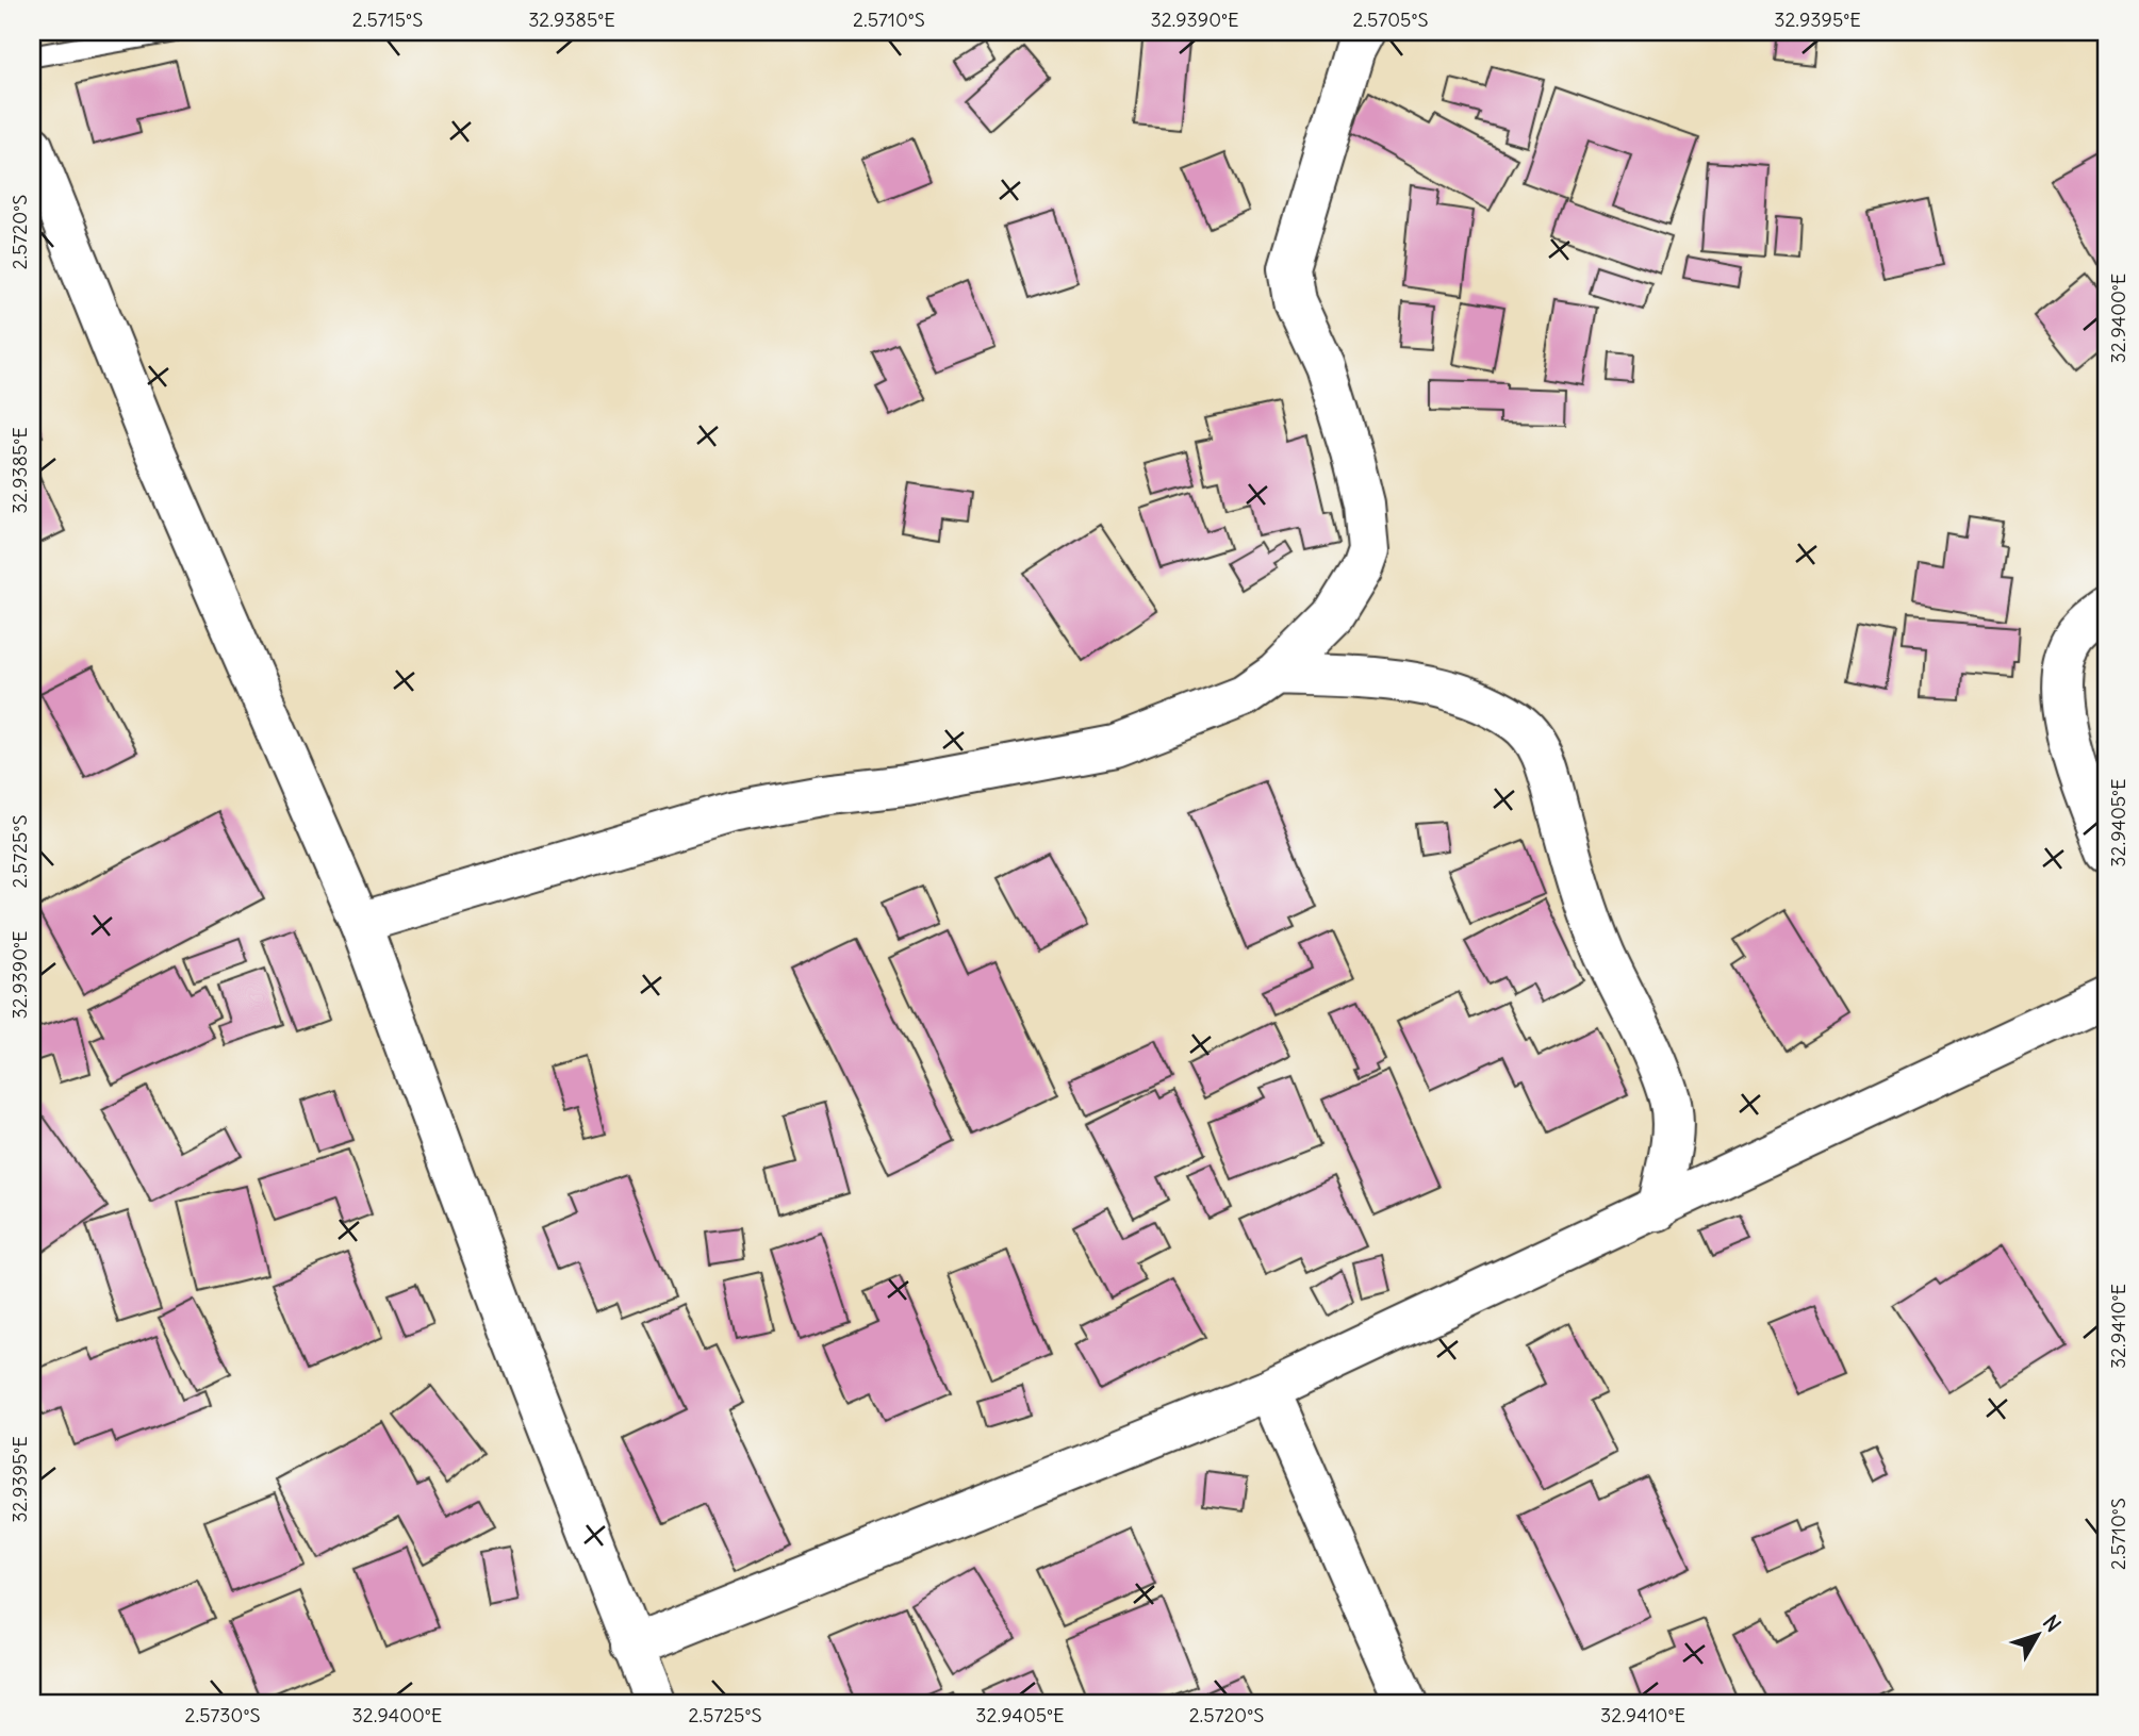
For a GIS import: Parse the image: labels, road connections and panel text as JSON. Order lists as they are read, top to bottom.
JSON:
{
  "north": "top right",
  "coordinates": [
    "2.5715°S",
    "32.9385°E",
    "2.5710°S",
    "32.9390°E",
    "2.5705°S",
    "32.9395°E",
    "2.5720°S",
    "32.9400°E",
    "32.9405°E",
    "2.5725°S",
    "32.9410°E",
    "2.5730°S"
  ]
}
